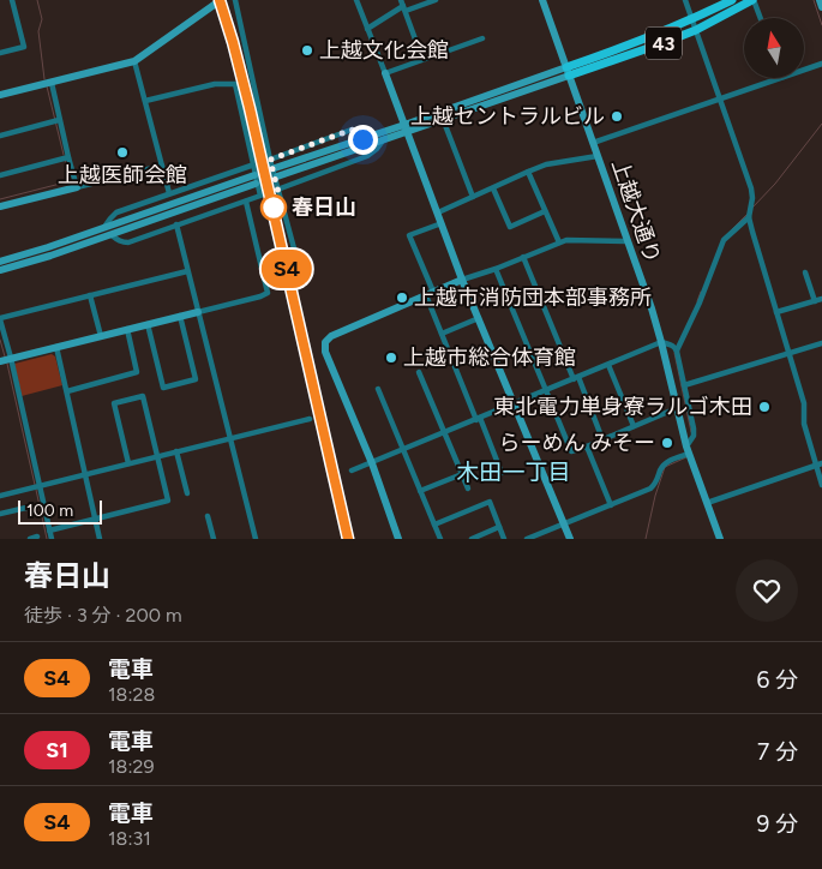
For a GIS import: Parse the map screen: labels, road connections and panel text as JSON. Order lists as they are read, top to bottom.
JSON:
{
  "streets": {
    "main road": ["43"],
    "street": ["上越大通り"]
  },
  "crossings": [
    ["43", "上越大通り"]
  ],
  "districts": ["木田一丁目"],
  "places": [
    "上越文化会館",
    "上越セントラルビル",
    "上越医師会館",
    "春日山",
    "上越市消防団本部事務所",
    "上越市総合体育館",
    "東北電力単身寮ラルゴ木田",
    "らーめん みそー"
  ],
  "scale_bar": "100 m",
  "north": "top",
  "page": {
    "on_map": "S4",
    "scale": "100 m",
    "heading": ["春日山", "徒歩 · 3 分 · 200 m"],
    "list": [
      {
        "mark": "S4",
        "name": "電車",
        "note": "18:28",
        "value": "6 分"
      },
      {
        "mark": "S1",
        "name": "電車",
        "note": "18:29",
        "value": "7 分"
      },
      {
        "mark": "S4",
        "name": "電車",
        "note": "18:31",
        "value": "9 分"
      }
    ]
  }
}
